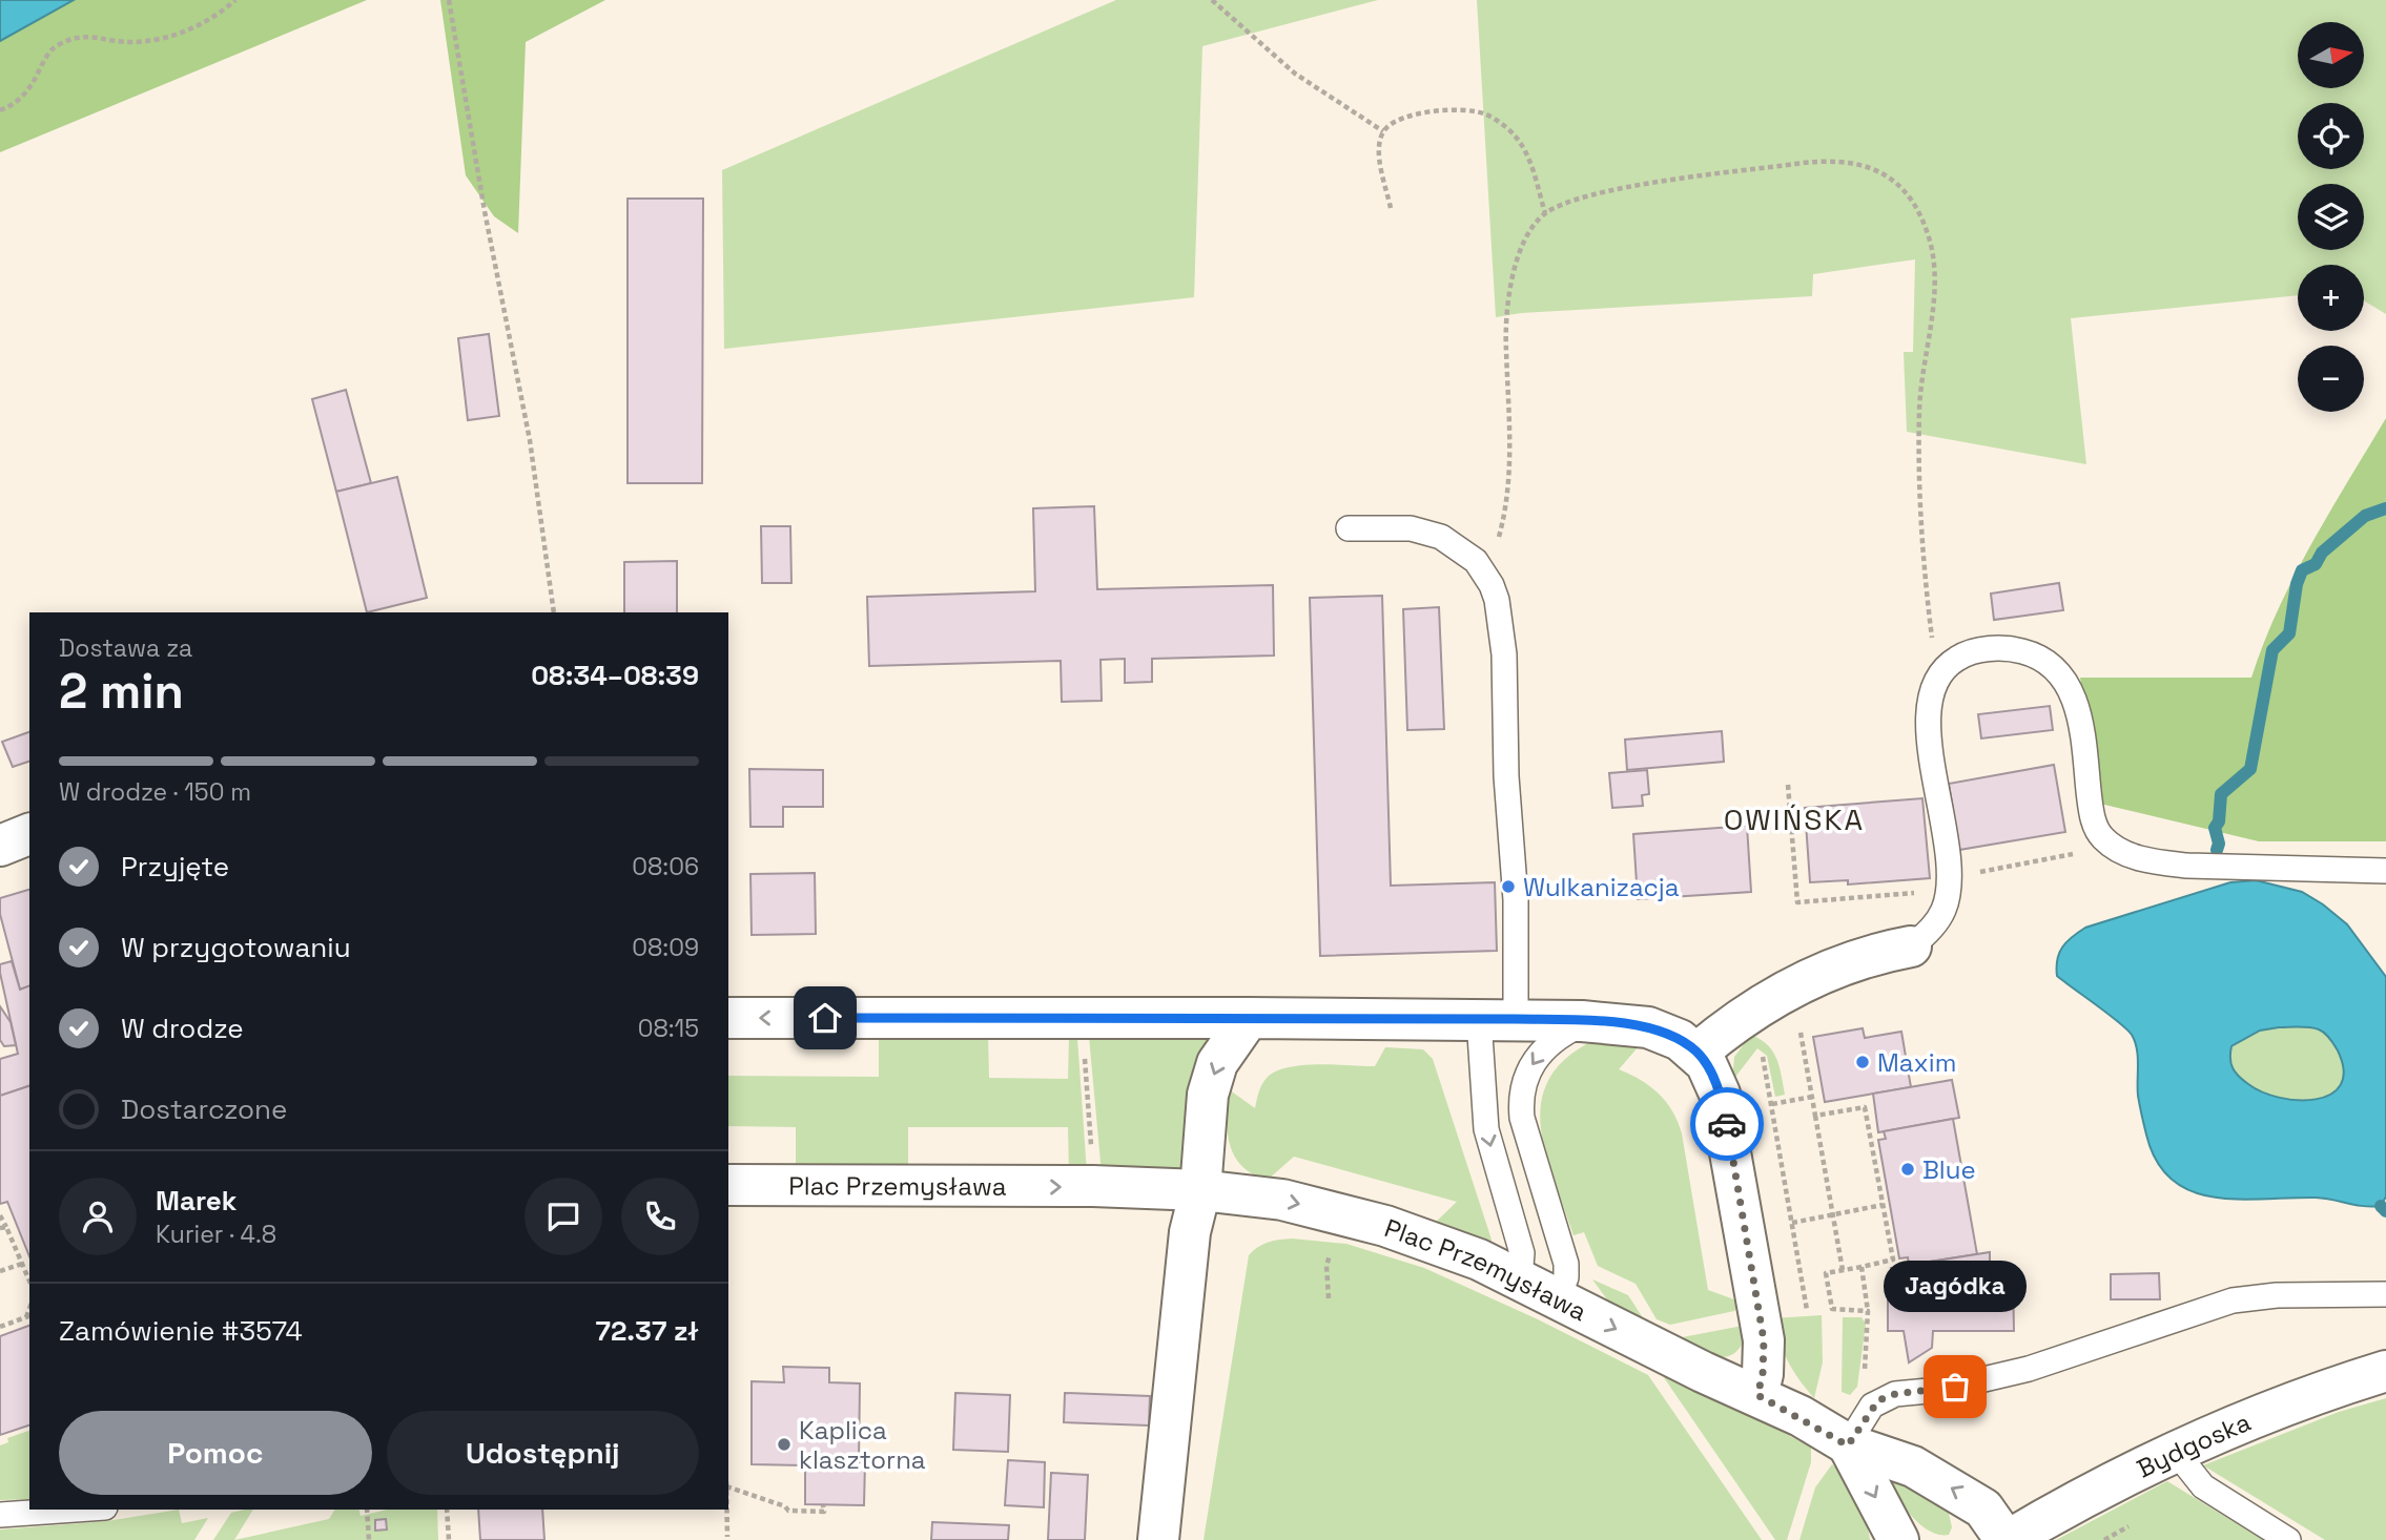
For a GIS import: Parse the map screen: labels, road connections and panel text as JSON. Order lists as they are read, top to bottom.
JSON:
{
  "streets": {
    "street": ["Plac Przemysława", "Bydgoska"]
  },
  "crossings": [
    ["Plac Przemysława", "Bydgoska"]
  ],
  "districts": ["OWIŃSKA"],
  "places": [
    "Wulkanizacja",
    "Maxim",
    "Blue",
    "Jagódka",
    "Kaplica klasztorna"
  ],
  "north": "right",
  "page": {
    "map_buttons": ["+", "−"],
    "heading": ["2 min", "Dostawa za", "08:34–08:39"],
    "panel": [
      "Marek",
      "Kurier · 4.8",
      "Zamówienie #3574",
      "72.37 zł"
    ],
    "bar": "W drodze · 150 m",
    "list": [
      ["Przyjęte", "08:06"],
      ["W przygotowaniu", "08:09"],
      ["W drodze", "08:15"],
      "Dostarczone"
    ],
    "bubble": "Jagódka",
    "buttons": ["Pomoc", "Udostępnij"]
  }
}
